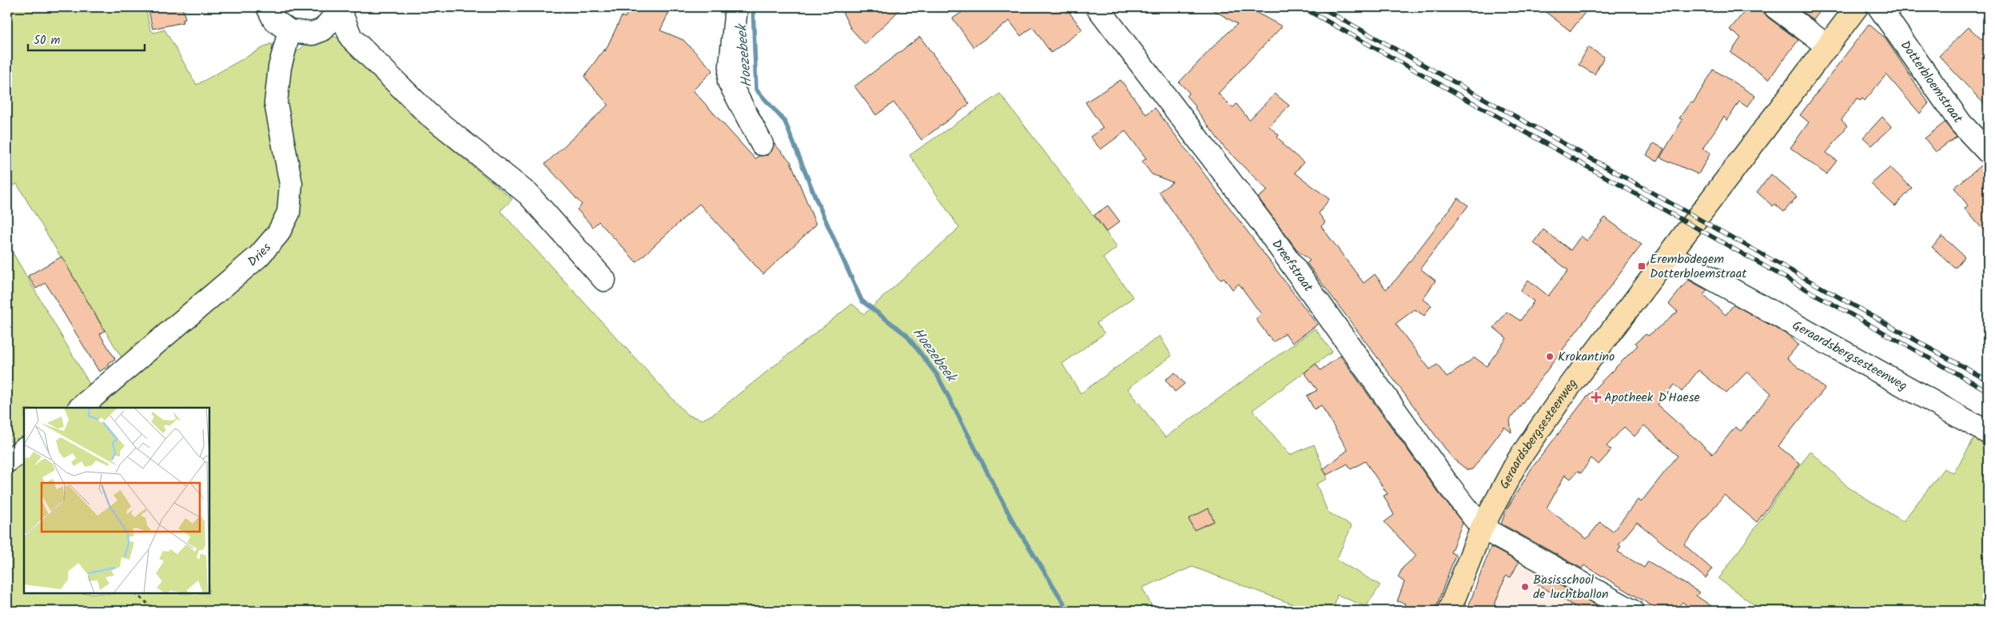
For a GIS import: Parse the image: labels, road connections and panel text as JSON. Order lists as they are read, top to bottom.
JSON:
{
  "streets": {
    "main road": ["Geraardsbergsesteenweg"],
    "street": ["Dotterbloemstraat", "Dries", "Dreefstraat"]
  },
  "crossings": [
    ["Dreefstraat", "Geraardsbergsesteenweg"]
  ],
  "water": ["Hoezebeek"],
  "places": {
    "transit": ["Erembodegem Dotterbloemstraat"],
    "other": ["Krokantino", "Basisschool de luchtballon"],
    "health": ["Apotheek D'Haese"]
  },
  "scale_bar": "50 m"
}
